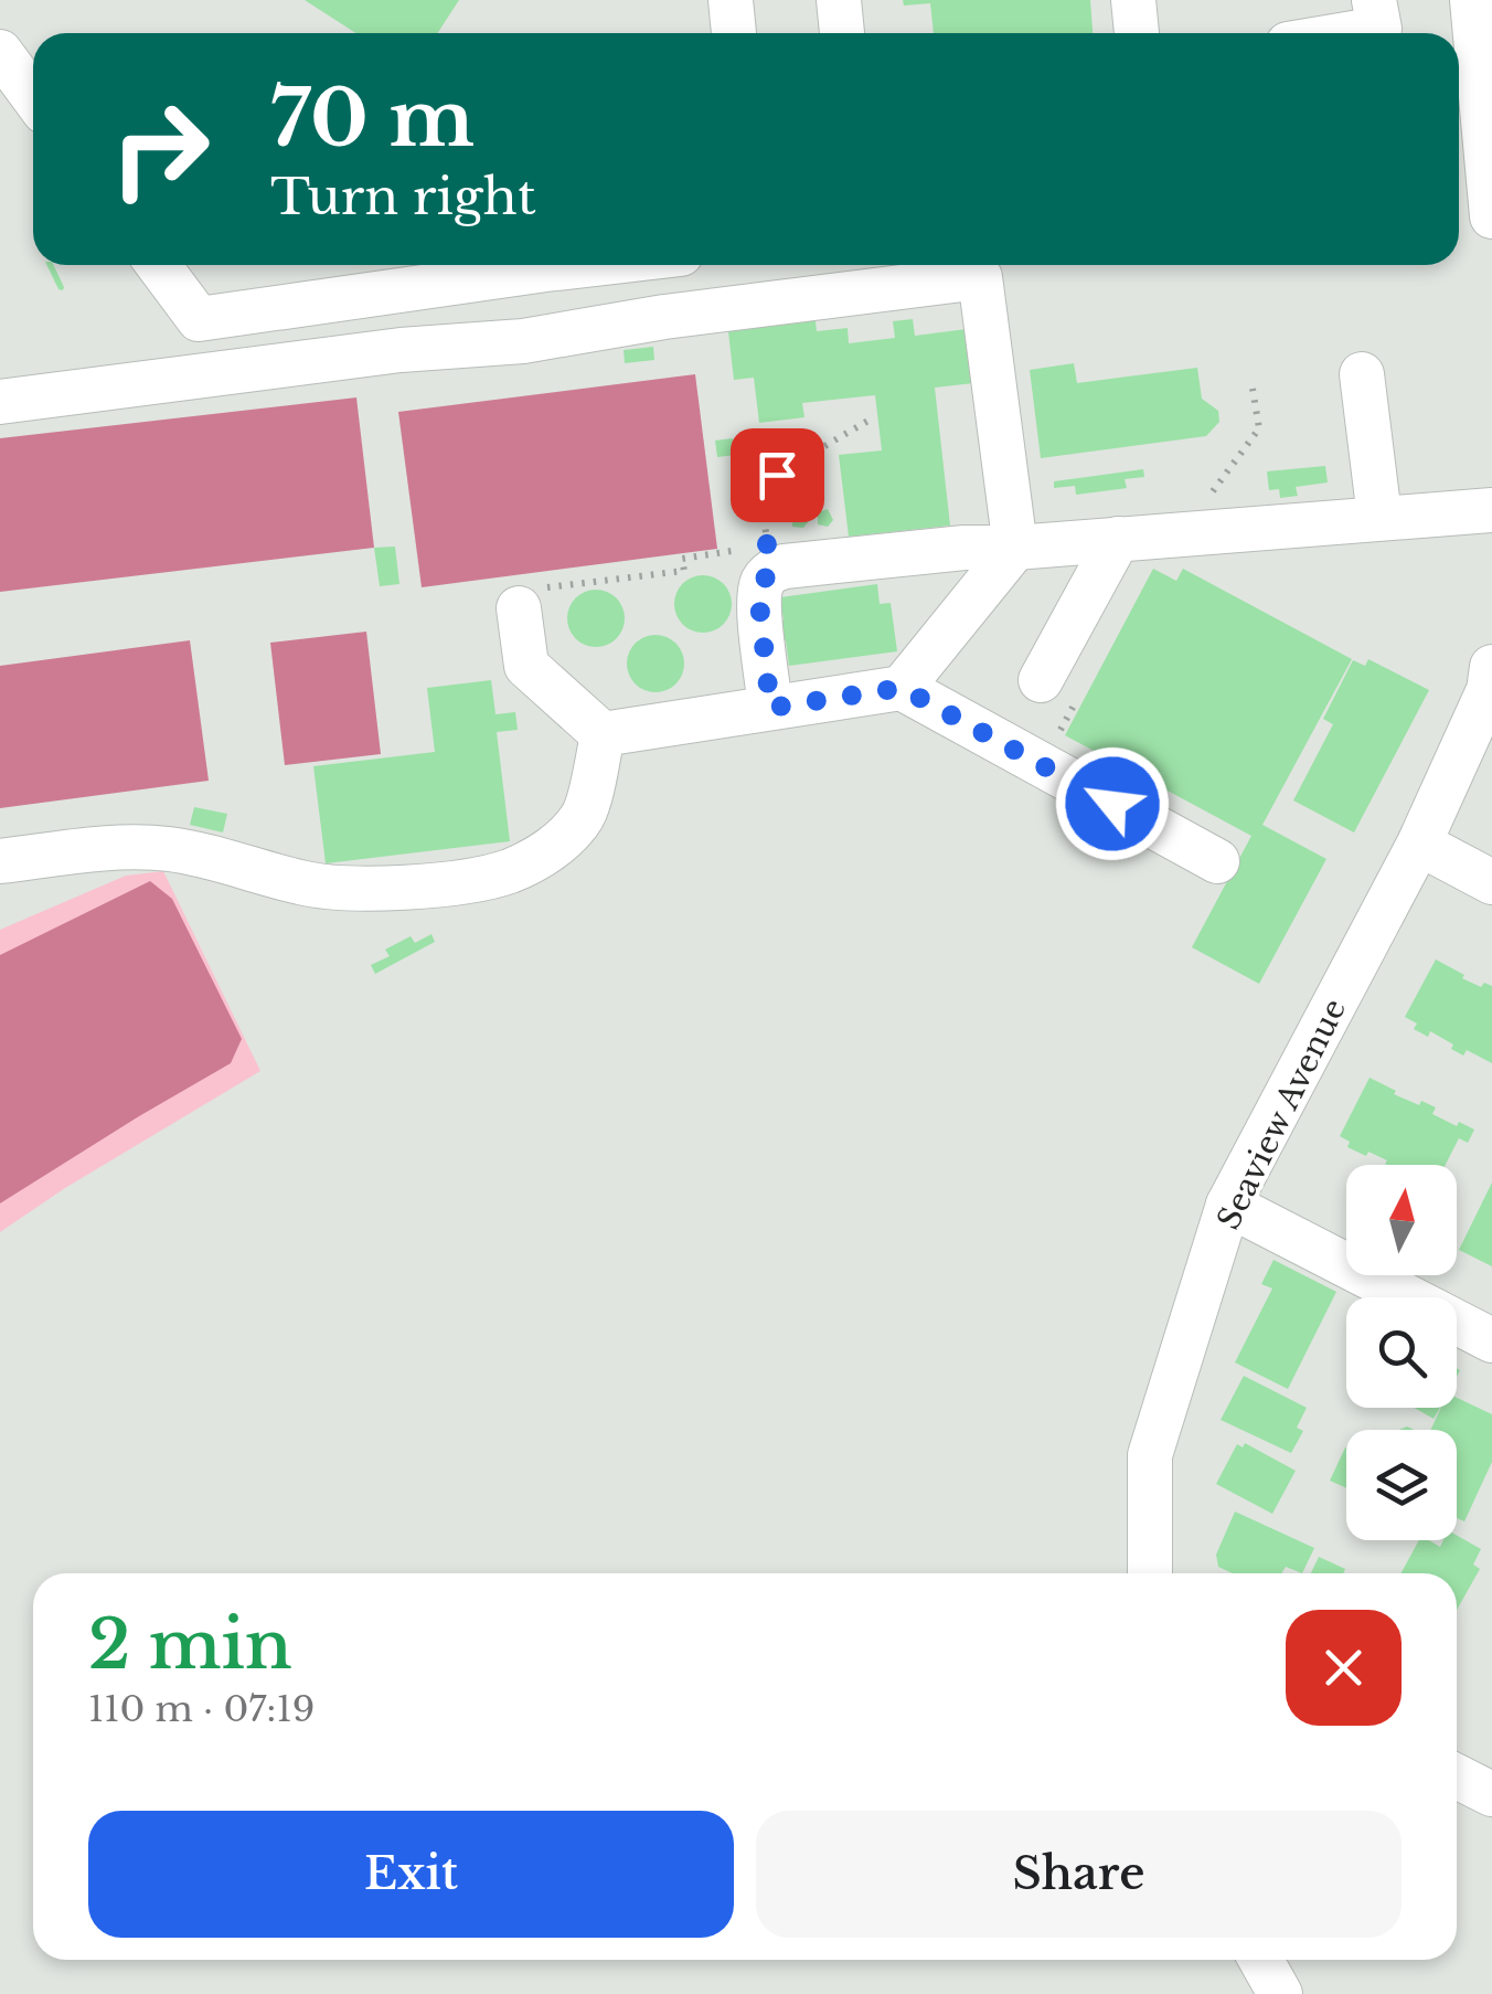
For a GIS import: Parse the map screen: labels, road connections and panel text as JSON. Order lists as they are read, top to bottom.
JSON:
{
  "streets": {
    "street": ["Seaview Avenue"]
  },
  "north": "top",
  "page": {
    "turn": ["70 m", "Turn right"],
    "heading": ["2 min", "110 m · 07:19"],
    "buttons": ["Exit", "Share"]
  }
}
